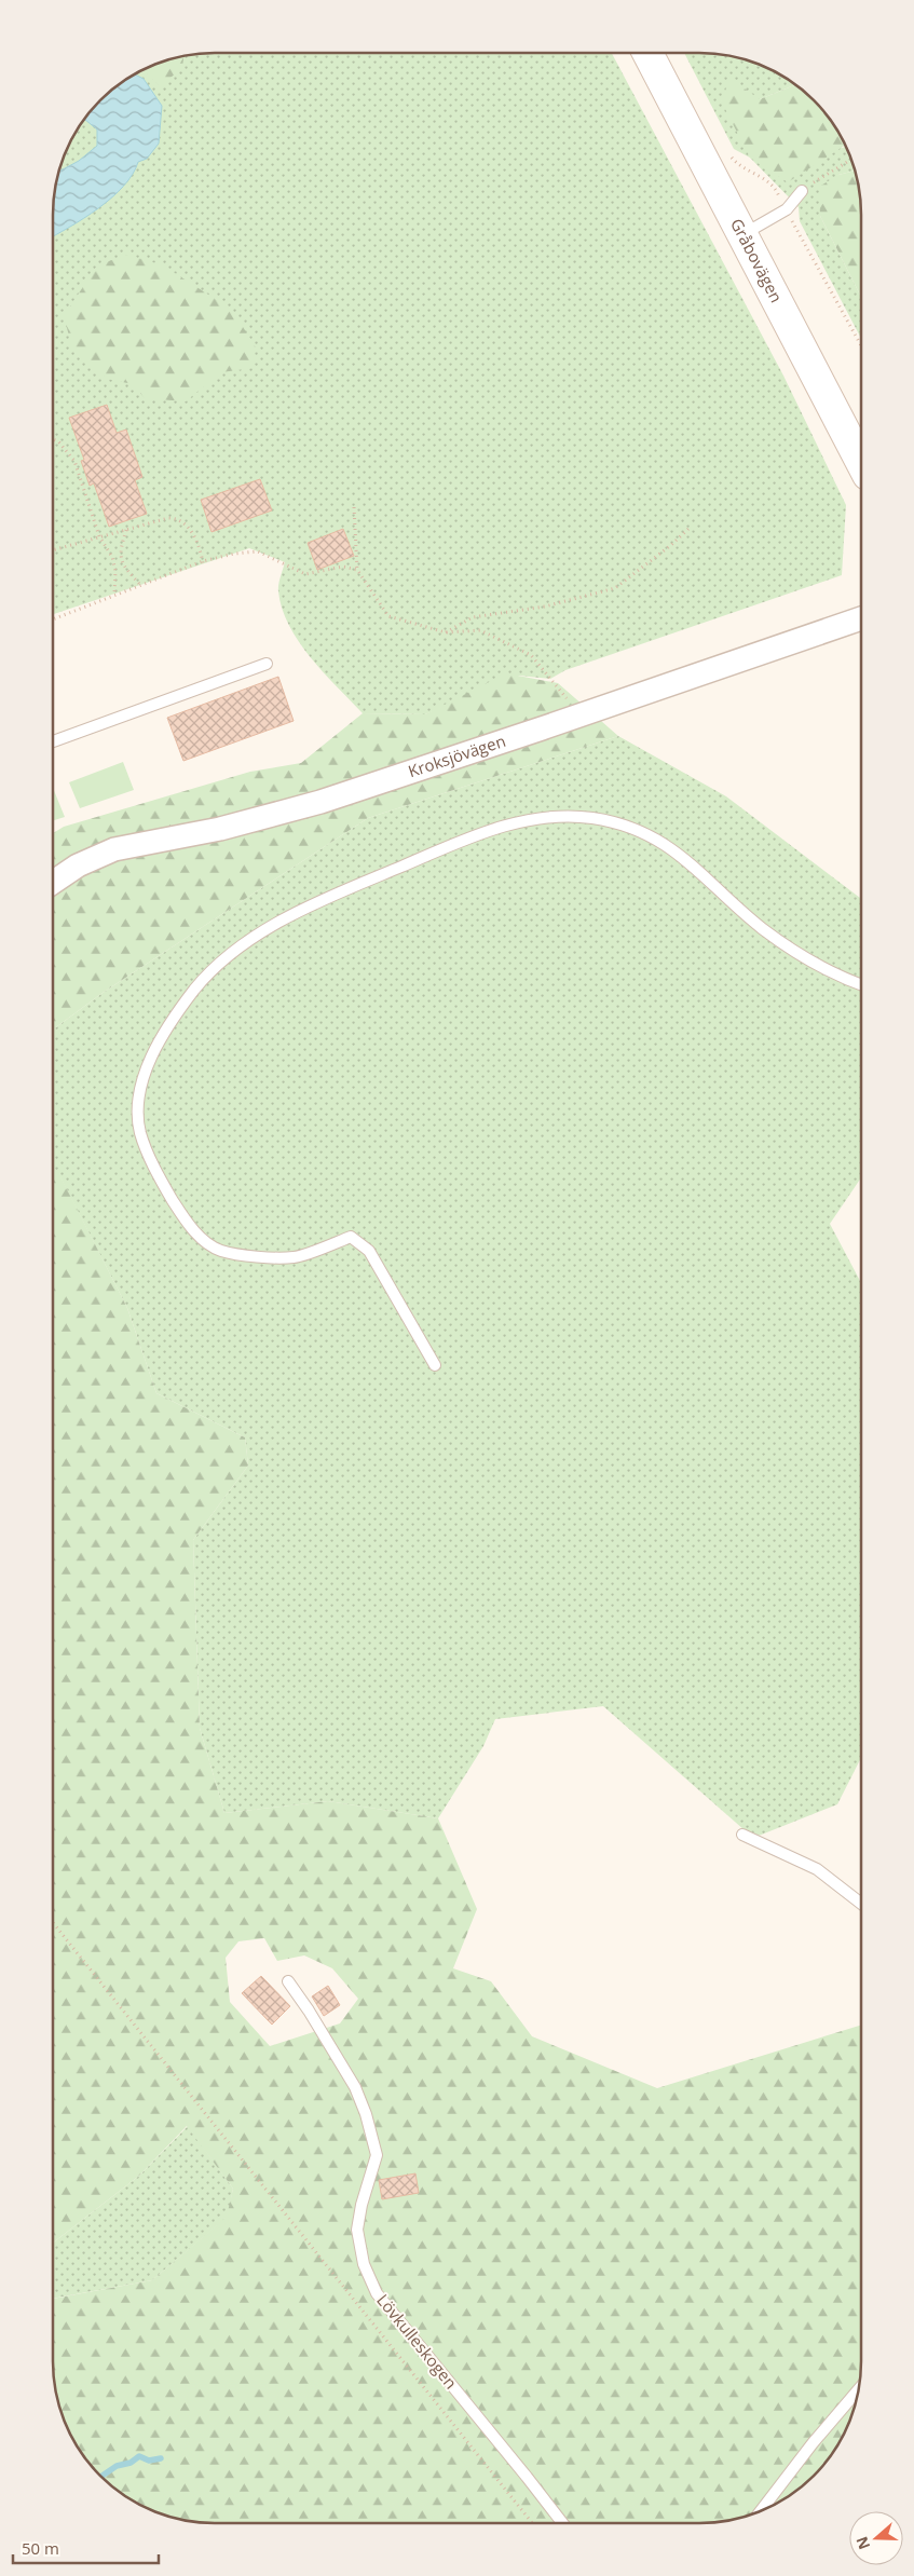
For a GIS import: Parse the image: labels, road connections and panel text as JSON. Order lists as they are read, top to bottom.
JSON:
{
  "streets": {
    "main road": ["Gråbovägen"],
    "street": ["Kroksjövägen"],
    "lane": ["Lövkulleskogen"]
  },
  "scale_bar": "50 m",
  "north": "left"
}
